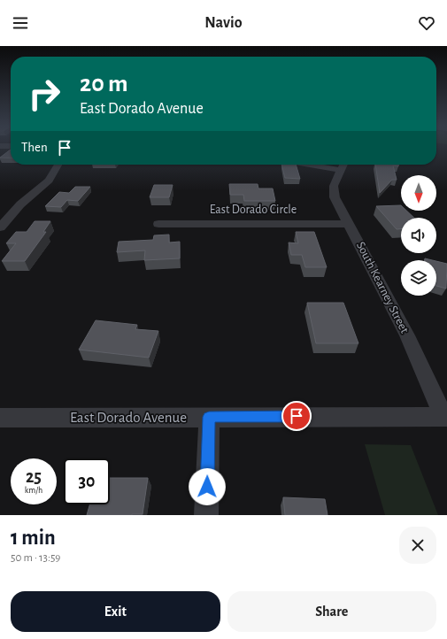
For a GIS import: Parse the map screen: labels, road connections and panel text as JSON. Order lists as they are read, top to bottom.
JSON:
{
  "streets": {
    "street": ["East Dorado Circle", "South Kearney Street", "East Dorado Avenue"]
  },
  "crossings": [
    ["East Dorado Circle", "South Kearney Street"],
    ["South Kearney Street", "East Dorado Avenue"]
  ],
  "north": "bottom",
  "page": {
    "header": "Navio",
    "turn": ["20 m", "East Dorado Avenue"],
    "then": "Then",
    "speed": "25 km/h",
    "limit": "30",
    "heading": ["1 min", "50 m · 13:59"],
    "buttons": ["Exit", "Share"]
  }
}
